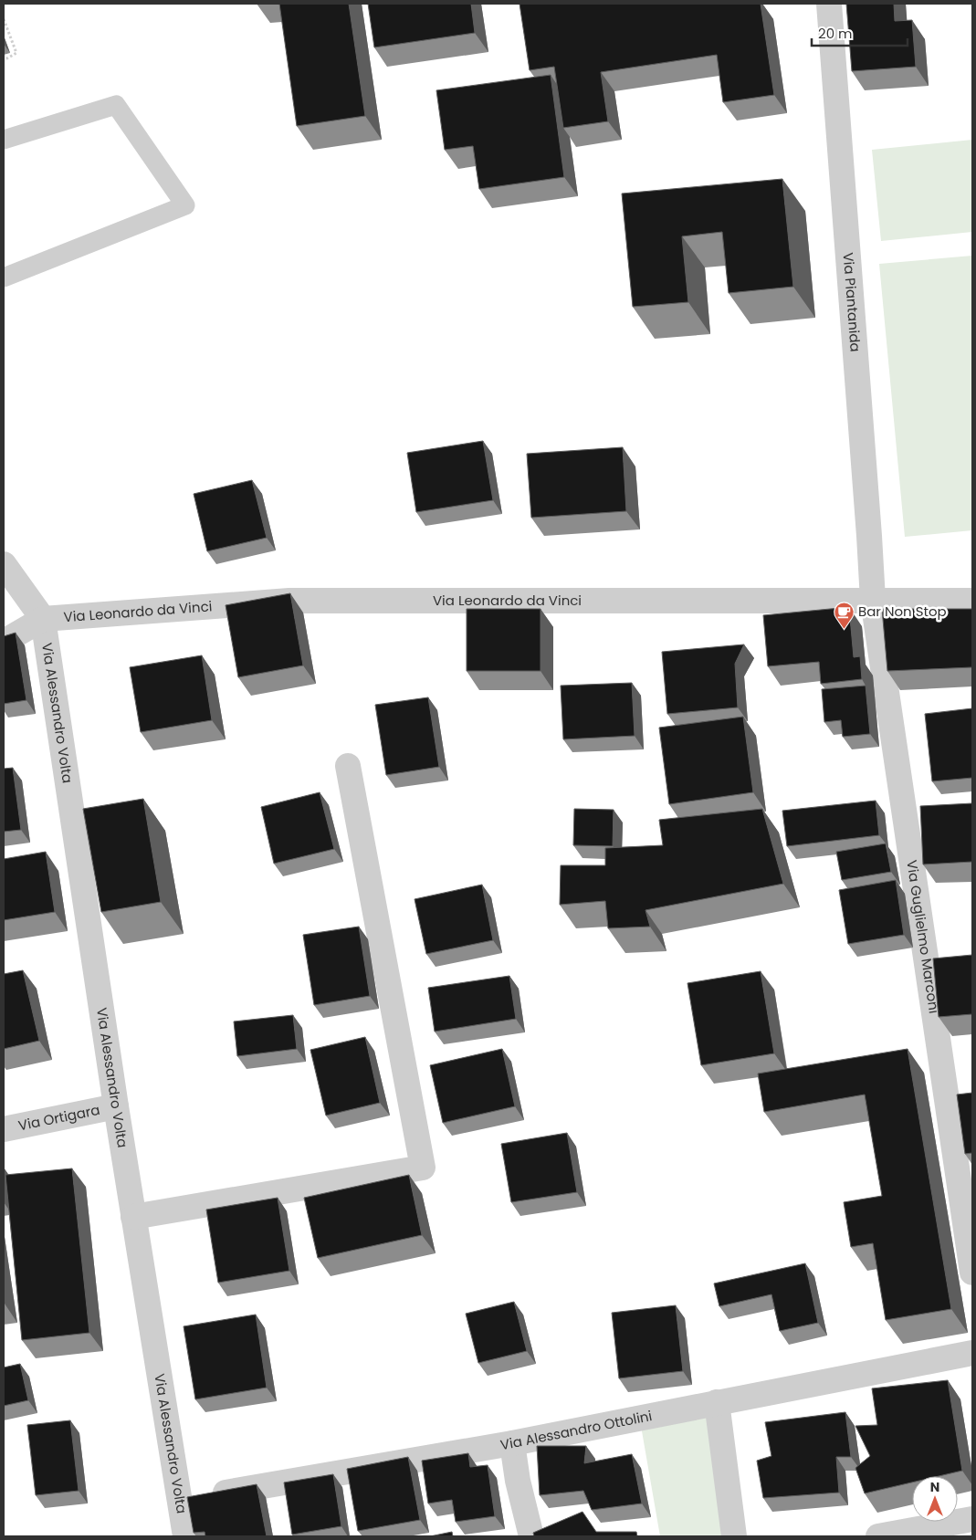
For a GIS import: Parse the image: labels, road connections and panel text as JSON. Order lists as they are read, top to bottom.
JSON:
{
  "streets": {
    "street": [
      "Via Piantanida",
      "Via Leonardo da Vinci",
      "Via Alessandro Volta",
      "Via Guglielmo Marconi",
      "Via Ortigara",
      "Via Alessandro Ottolini"
    ]
  },
  "crossings": [
    ["Via Piantanida", "Via Leonardo da Vinci"],
    ["Via Piantanida", "Via Guglielmo Marconi"],
    ["Via Leonardo da Vinci", "Via Alessandro Volta"],
    ["Via Leonardo da Vinci", "Via Guglielmo Marconi"],
    ["Via Alessandro Volta", "Via Ortigara"],
    ["Via Alessandro Volta", "Via Alessandro Ottolini"]
  ],
  "places": {
    "cafe": ["Bar Non Stop"]
  },
  "scale_bar": "20 m",
  "north": "top"
}
